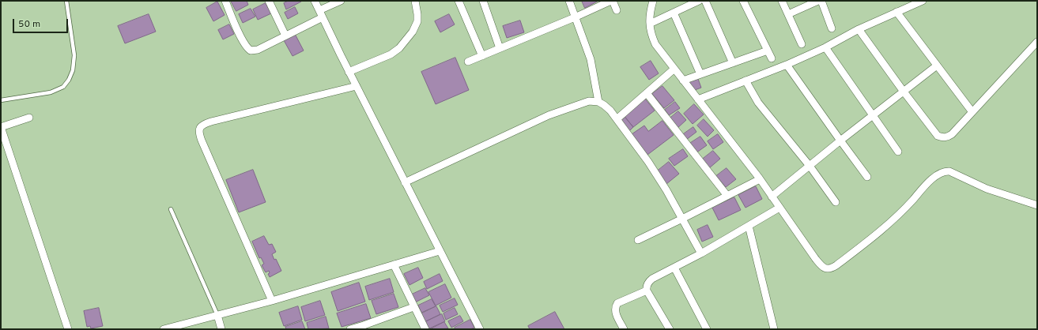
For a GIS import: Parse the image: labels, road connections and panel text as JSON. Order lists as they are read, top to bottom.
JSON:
{
  "scale_bar": "50 m"
}
